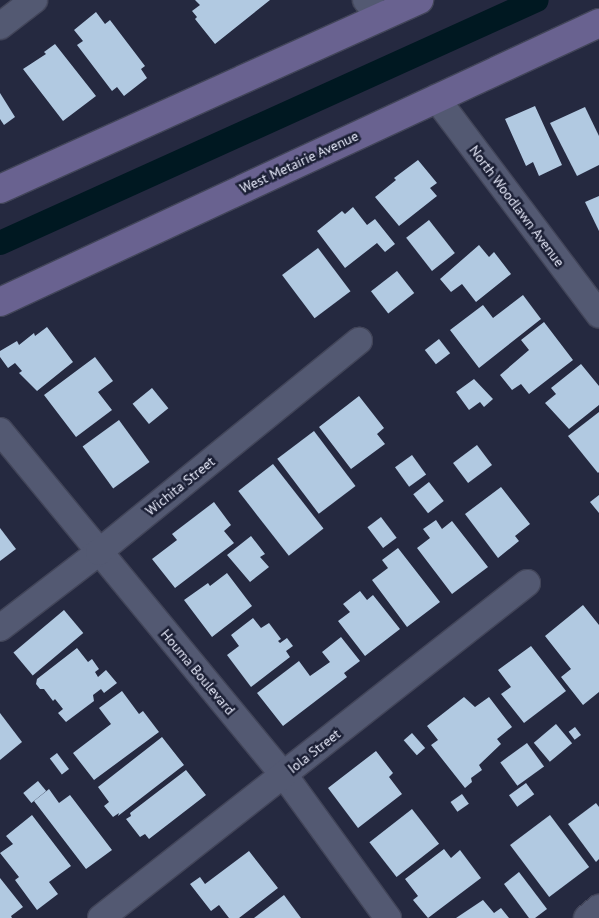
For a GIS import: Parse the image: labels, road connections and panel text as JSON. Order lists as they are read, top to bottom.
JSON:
{
  "streets": {
    "main road": ["West Metairie Avenue"],
    "street": [
      "North Woodlawn Avenue",
      "Wichita Street",
      "Houma Boulevard",
      "Iola Street"
    ]
  },
  "crossings": [
    ["West Metairie Avenue", "North Woodlawn Avenue"],
    ["Wichita Street", "Houma Boulevard"],
    ["Houma Boulevard", "Iola Street"]
  ]
}
